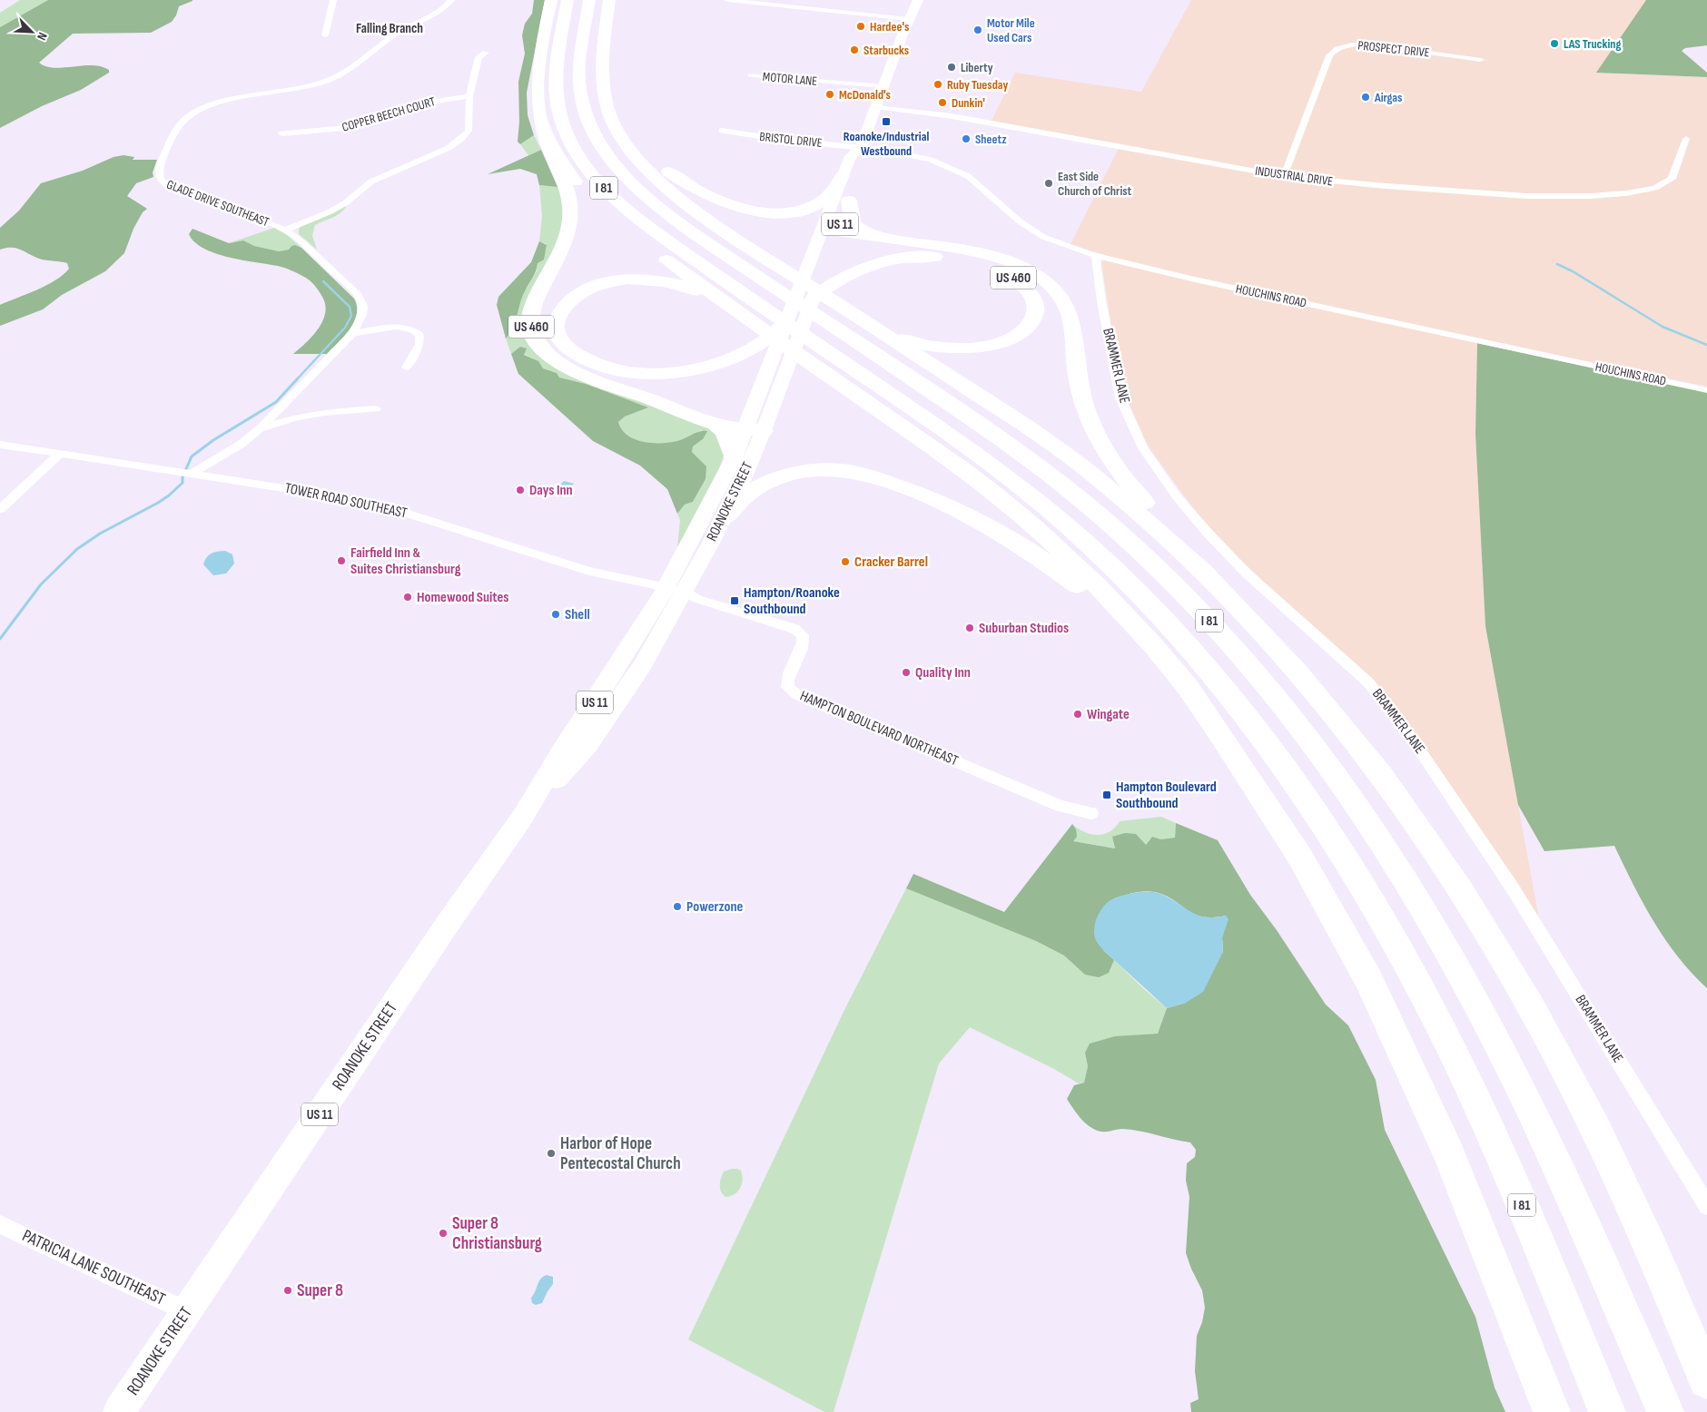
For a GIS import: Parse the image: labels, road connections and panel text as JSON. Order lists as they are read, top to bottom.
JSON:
{
  "streets": {
    "highway": ["I 81", "US 460"],
    "main road": ["US 11", "ROANOKE STREET"],
    "street": [
      "PROSPECT DRIVE",
      "MOTOR LANE",
      "COPPER BEECH COURT",
      "BRISTOL DRIVE",
      "INDUSTRIAL DRIVE",
      "GLADE DRIVE SOUTHEAST",
      "HOUCHINS ROAD",
      "BRAMMER LANE",
      "TOWER ROAD SOUTHEAST",
      "HAMPTON BOULEVARD NORTHEAST",
      "PATRICIA LANE SOUTHEAST"
    ]
  },
  "crossings": [
    ["PROSPECT DRIVE", "INDUSTRIAL DRIVE"],
    ["MOTOR LANE", "ROANOKE STREET"],
    ["BRISTOL DRIVE", "HOUCHINS ROAD"],
    ["BRISTOL DRIVE", "ROANOKE STREET"],
    ["INDUSTRIAL DRIVE", "ROANOKE STREET"],
    ["I 81", "US 460"],
    ["I 81", "ROANOKE STREET"],
    ["GLADE DRIVE SOUTHEAST", "TOWER ROAD SOUTHEAST"],
    ["US 460", "ROANOKE STREET"],
    ["HOUCHINS ROAD", "BRAMMER LANE"],
    ["HOUCHINS ROAD", "ROANOKE STREET"],
    ["TOWER ROAD SOUTHEAST", "ROANOKE STREET"],
    ["TOWER ROAD SOUTHEAST", "HAMPTON BOULEVARD NORTHEAST"],
    ["ROANOKE STREET", "HAMPTON BOULEVARD NORTHEAST"],
    ["ROANOKE STREET", "PATRICIA LANE SOUTHEAST"]
  ],
  "districts": ["Falling Branch"],
  "places": {
    "other": [
      "Hardee's",
      "Motor Mile Used Cars",
      "LAS Trucking",
      "Starbucks",
      "Liberty",
      "Ruby Tuesday",
      "McDonald's",
      "Airgas",
      "Dunkin'",
      "Sheetz",
      "East Side Church of Christ",
      "Days Inn",
      "Fairfield Inn & Suites Christiansburg",
      "Cracker Barrel",
      "Homewood Suites",
      "Shell",
      "Suburban Studios",
      "Quality Inn",
      "Wingate",
      "Powerzone",
      "Harbor of Hope Pentecostal Church",
      "Super 8 Christiansburg",
      "Super 8"
    ],
    "transit": ["Roanoke/Industrial Westbound", "Hampton/Roanoke Southbound", "Hampton Boulevard Southbound"]
  },
  "north": "bottom right"
}
